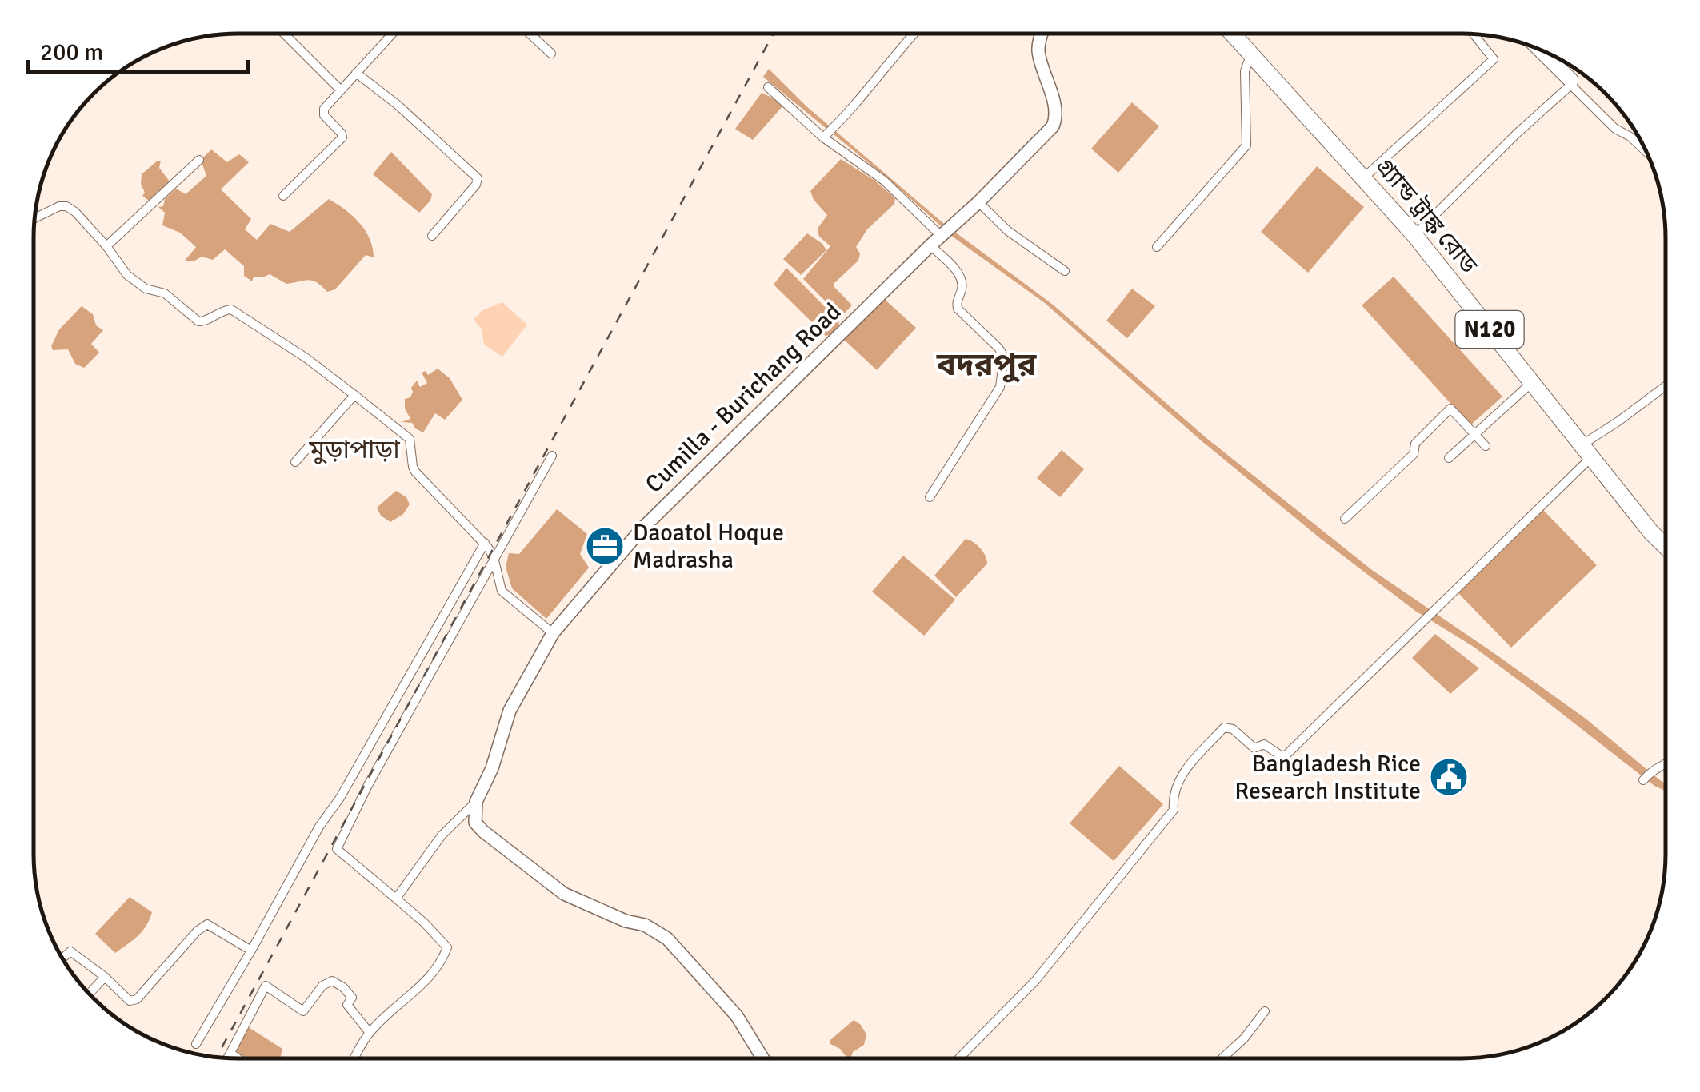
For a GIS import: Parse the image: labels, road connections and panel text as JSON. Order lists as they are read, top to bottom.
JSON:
{
  "streets": {
    "highway": ["গ্র্যান্ড ট্রাঙ্ক রোড", "N120"],
    "main road": ["Cumilla - Burichang Road"]
  },
  "districts": ["বদরপুর", "মুড়াপাড়া"],
  "places": {
    "office": ["Daoatol Hoque Madrasha"],
    "public building": ["Bangladesh Rice Research Institute"]
  },
  "scale_bar": "200 m"
}
